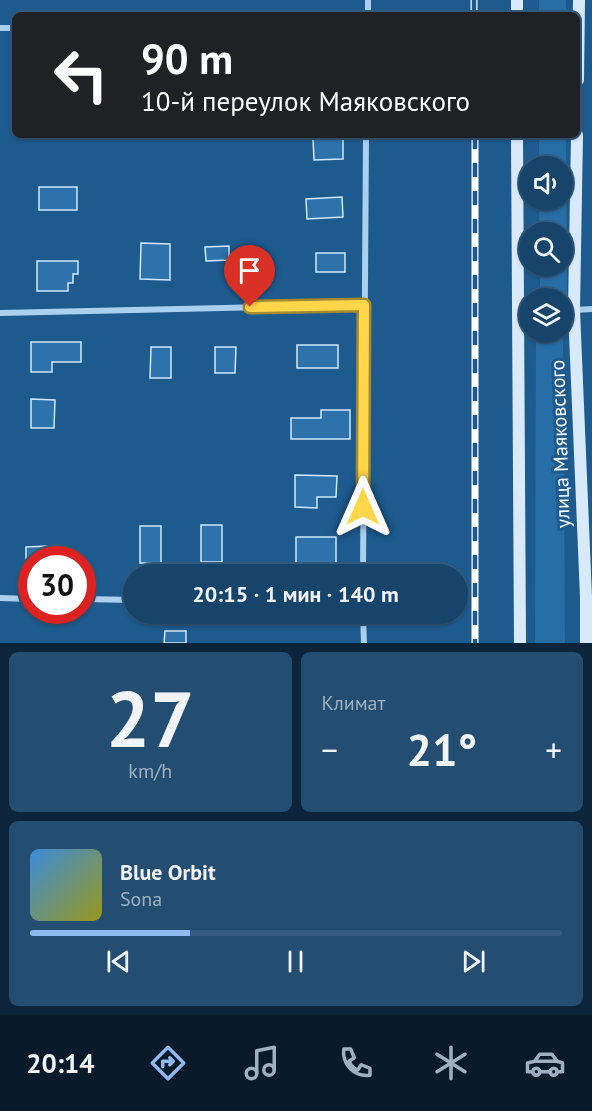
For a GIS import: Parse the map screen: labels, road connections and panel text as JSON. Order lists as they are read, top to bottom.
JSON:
{
  "streets": {
    "main road": ["улица Маяковского"]
  },
  "page": {
    "turn": ["90 m", "10-й переулок Маяковского"],
    "limit": "30",
    "trip": "20:15 · 1 мин · 140 m",
    "tile": [
      ["27", "km/h"],
      "Климат"
    ],
    "heat": ["−", "21°", "+"],
    "song": ["Blue Orbit", "Sona"],
    "tabs": "20:14"
  }
}
